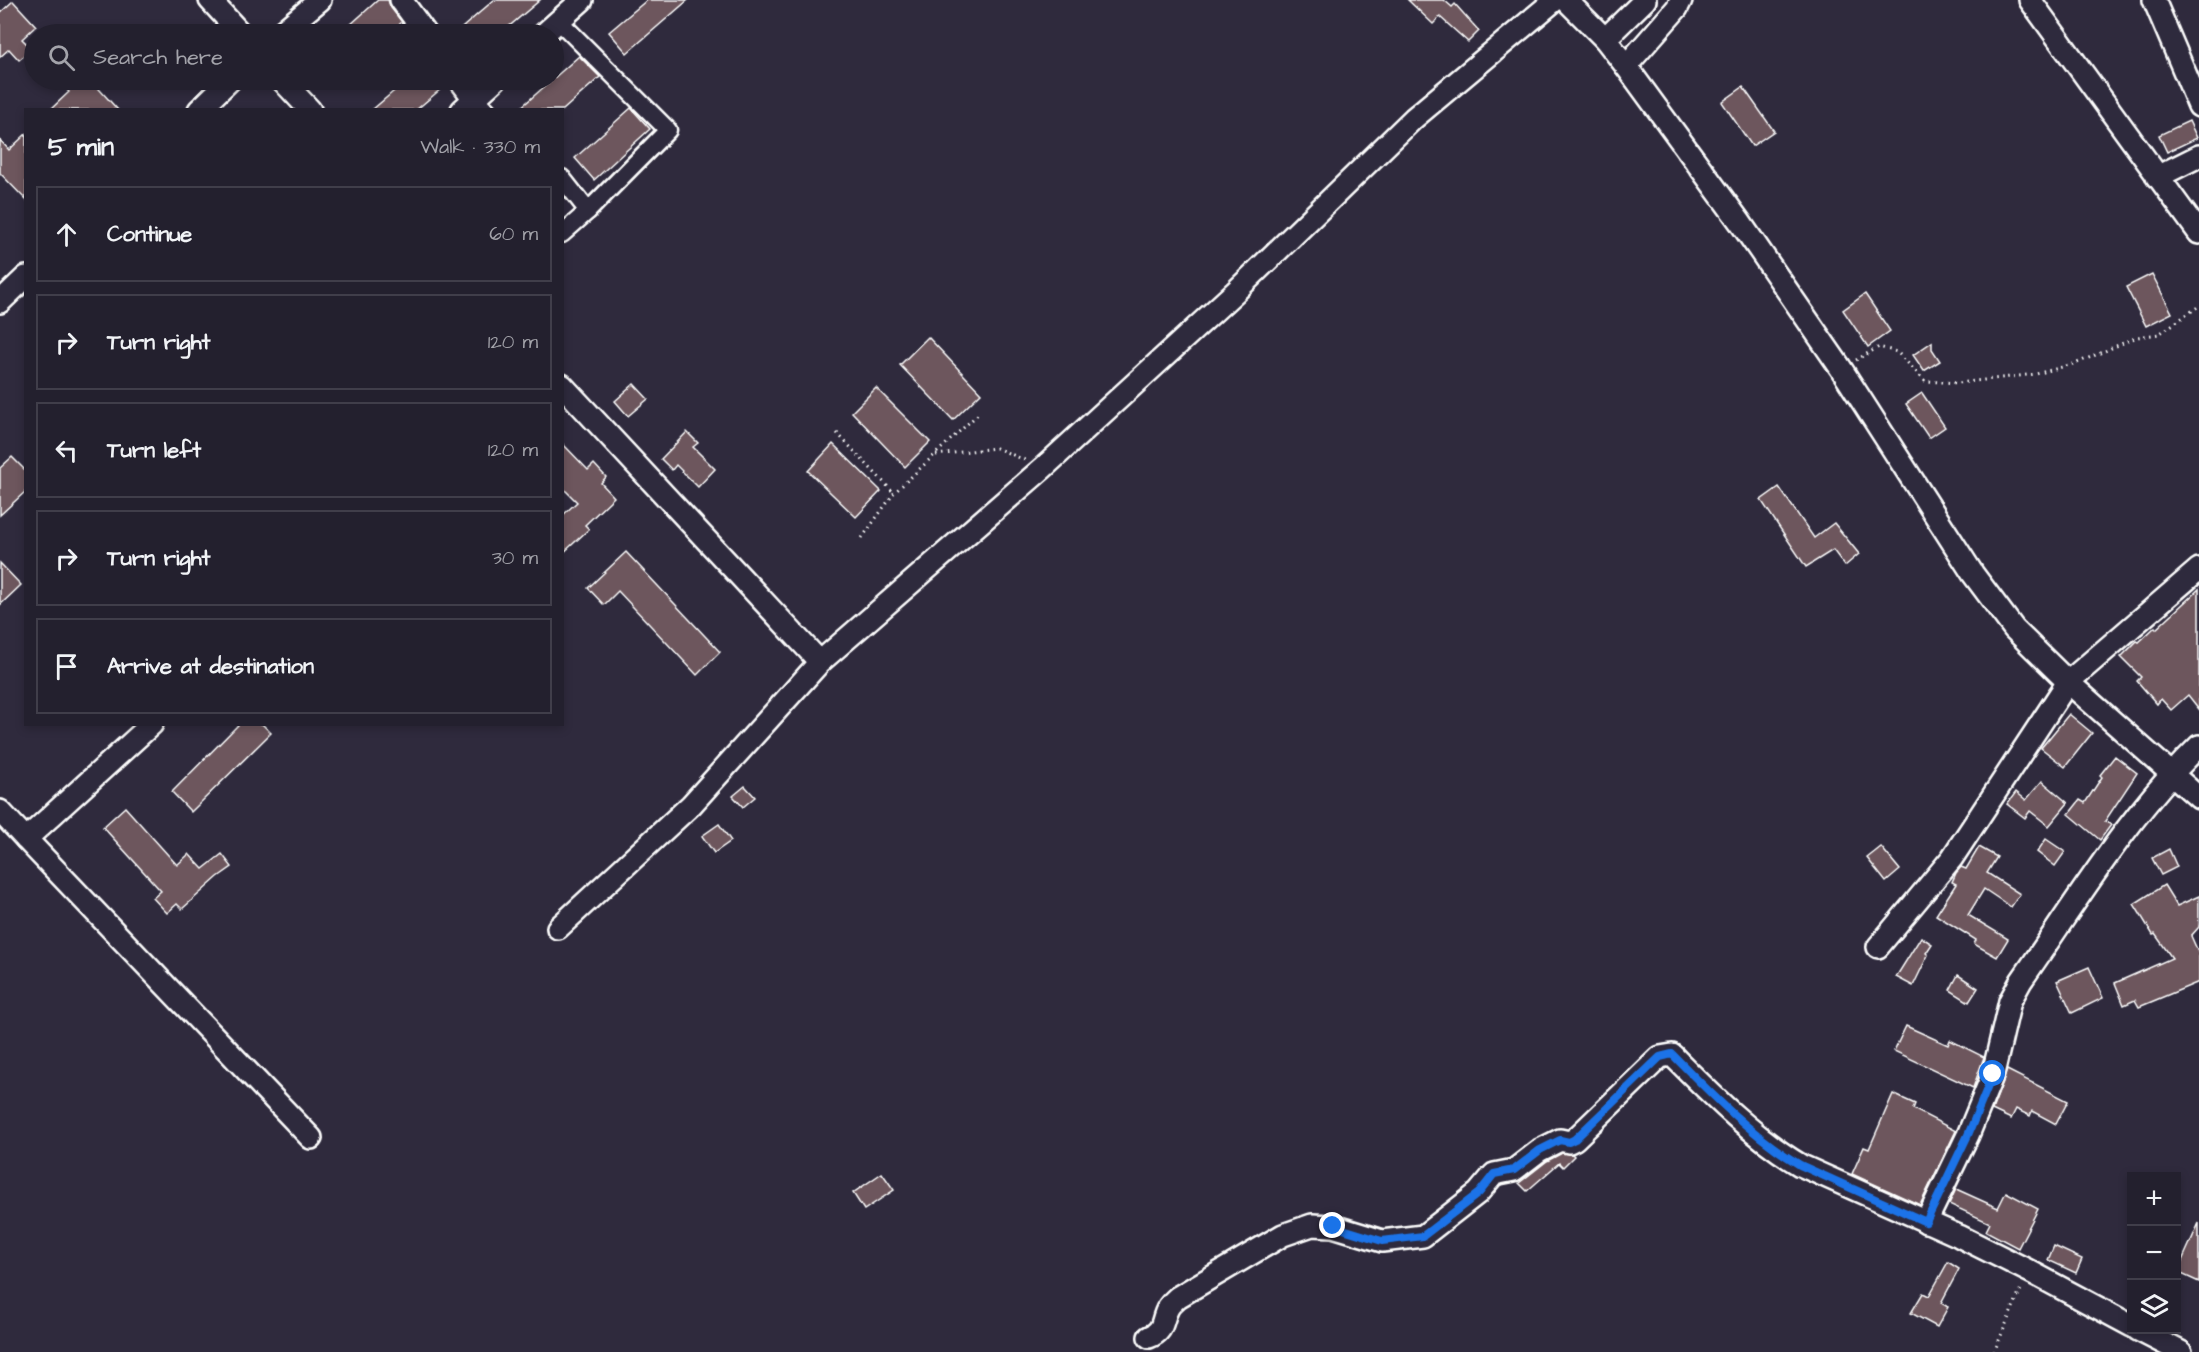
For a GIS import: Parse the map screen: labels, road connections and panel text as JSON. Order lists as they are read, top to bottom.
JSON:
{
  "page": {
    "search": "Search here",
    "heading": ["5 min", "Walk · 330 m"],
    "list": [
      ["Continue", "60 m"],
      ["Turn right", "120 m"],
      ["Turn left", "120 m"],
      ["Turn right", "30 m"],
      "Arrive at destination"
    ],
    "map_buttons": ["+", "−"]
  }
}
